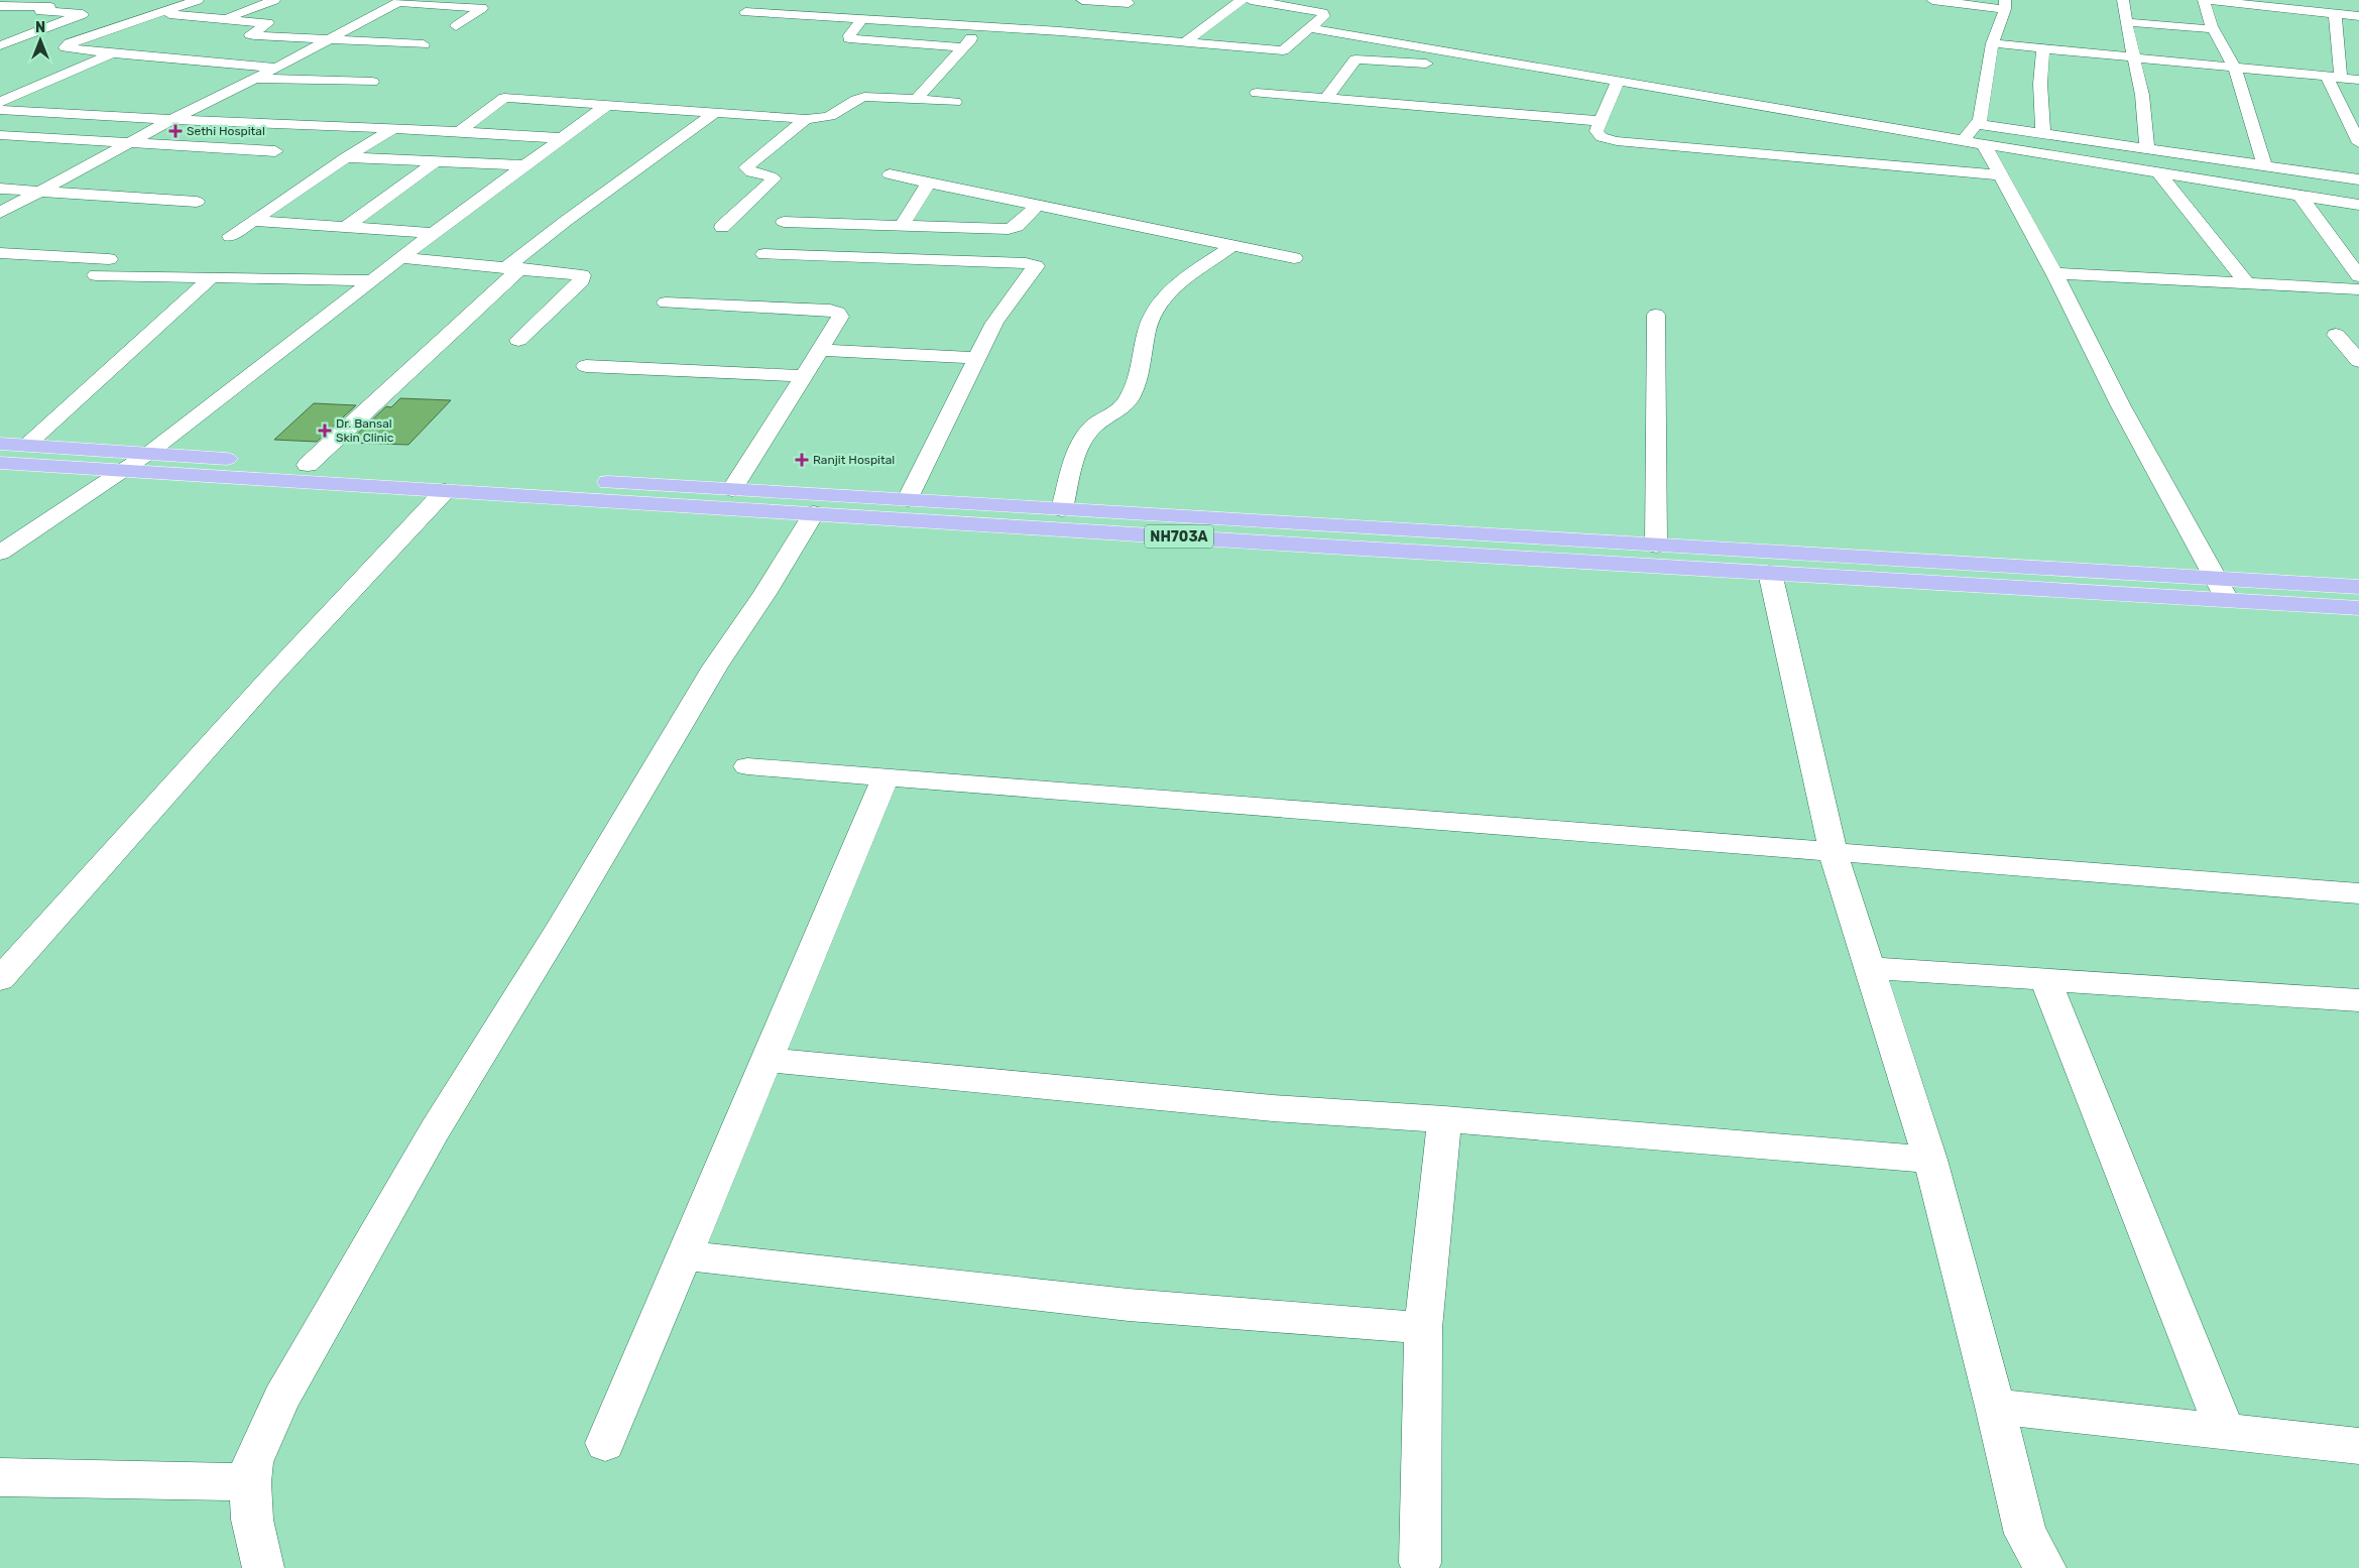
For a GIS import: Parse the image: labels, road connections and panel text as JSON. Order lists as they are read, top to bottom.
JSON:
{
  "streets": {
    "highway": ["NH703A"]
  },
  "places": {
    "health": ["Sethi Hospital", "Dr. Bansal Skin Clinic", "Ranjit Hospital"]
  },
  "north": "top"
}
